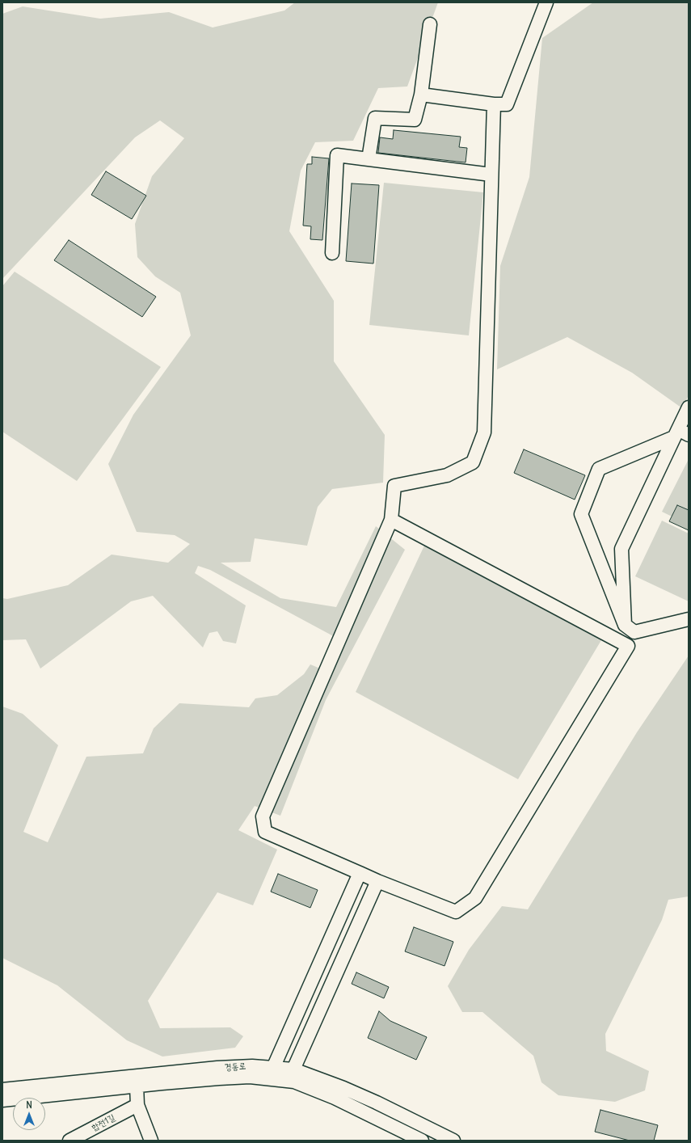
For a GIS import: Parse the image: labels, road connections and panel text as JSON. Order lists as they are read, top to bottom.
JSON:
{
  "streets": {
    "street": ["경동로", "합전1길"]
  },
  "north": "top"
}
